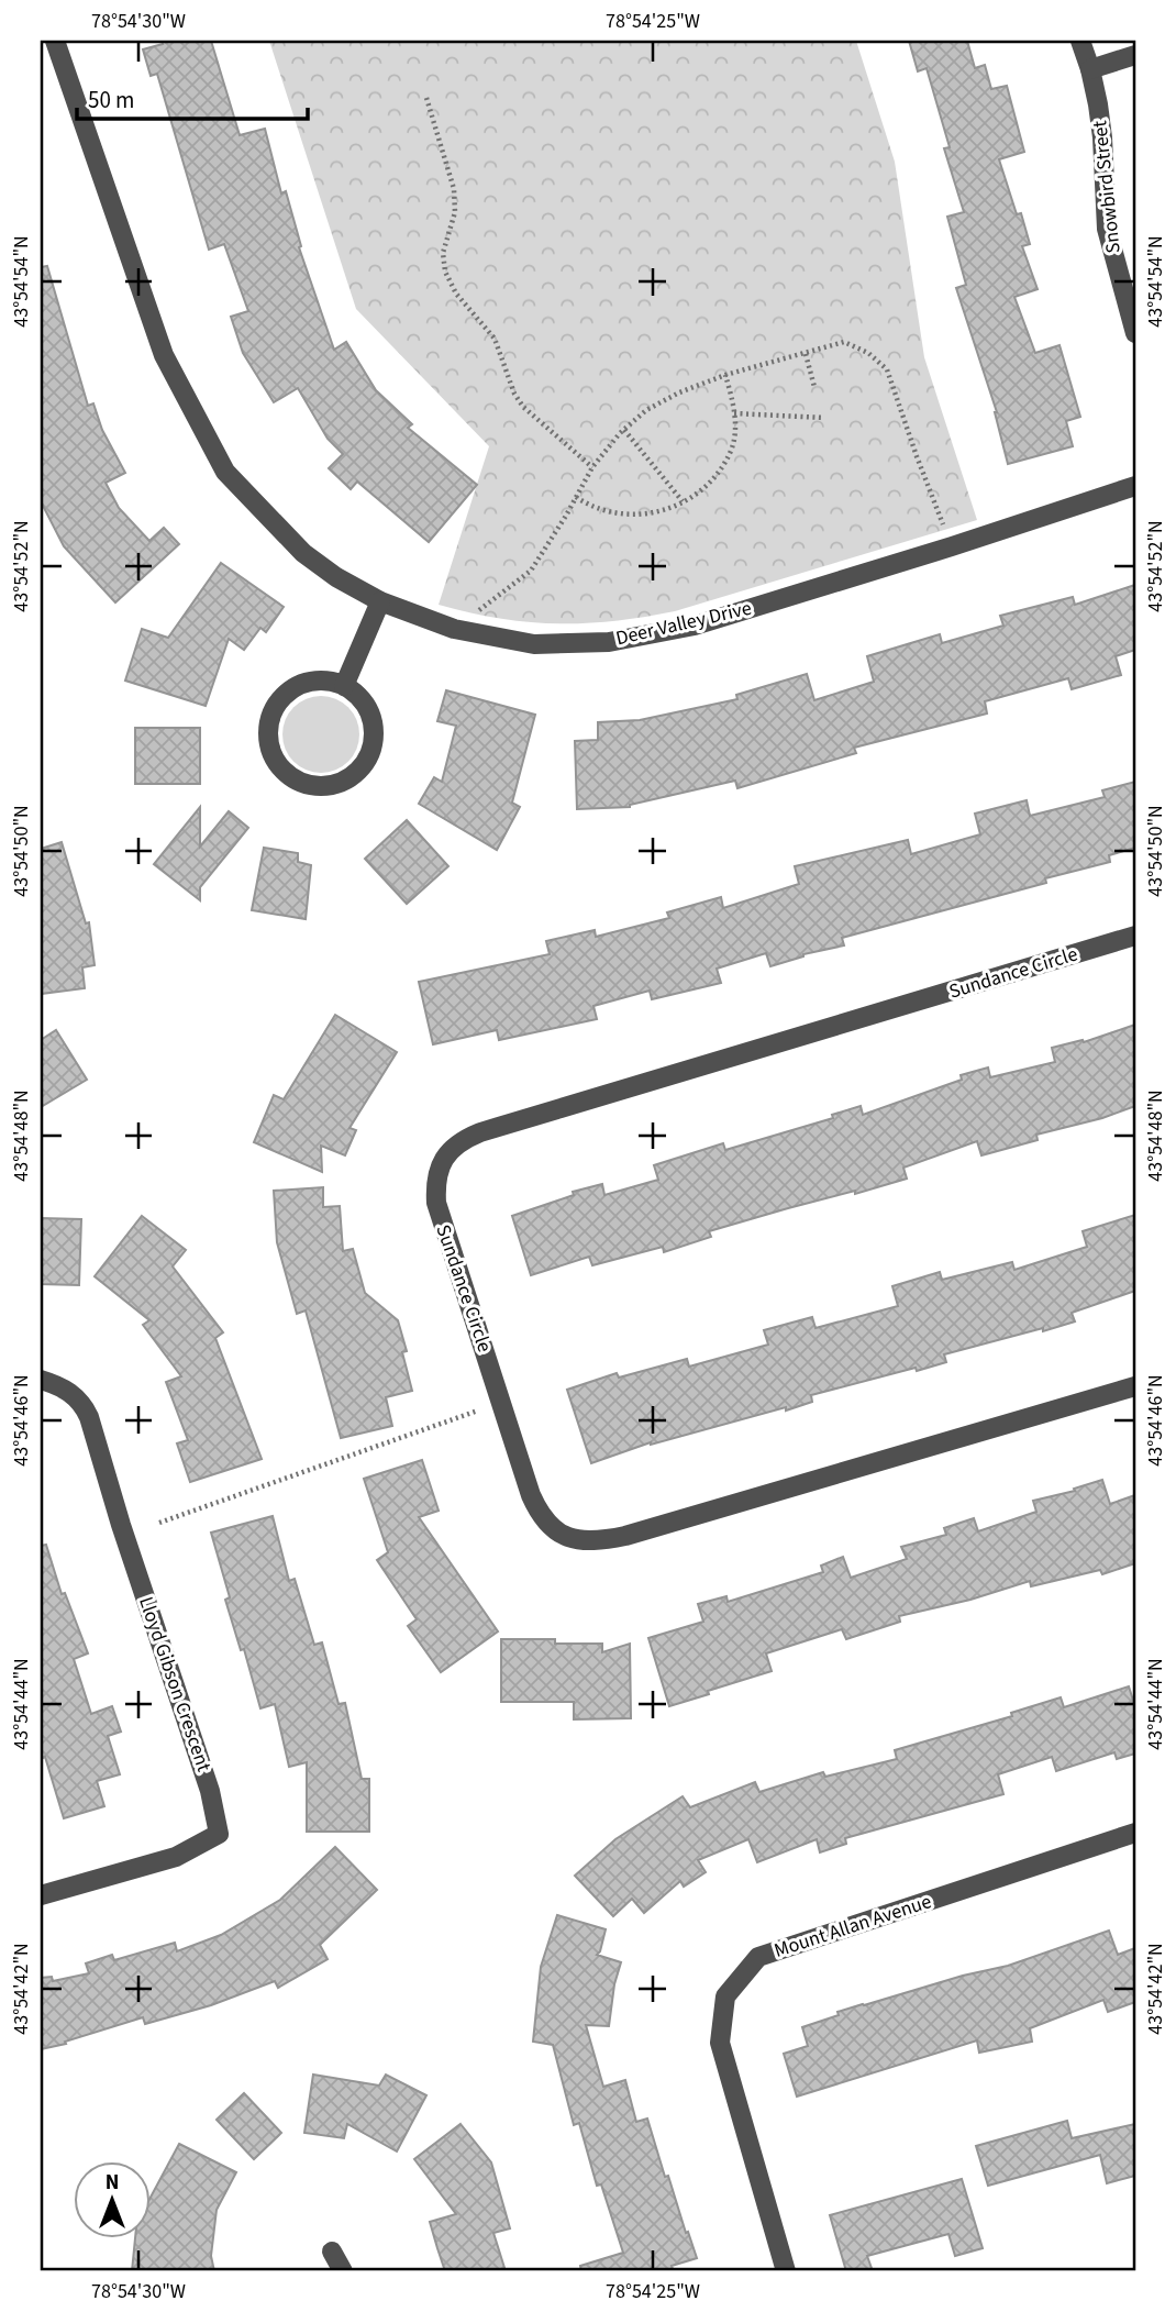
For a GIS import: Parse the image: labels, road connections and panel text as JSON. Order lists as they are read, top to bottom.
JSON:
{
  "streets": {
    "street": [
      "Snowbird Street",
      "Deer Valley Drive",
      "Sundance Circle",
      "Lloyd Gibson Crescent",
      "Mount Allan Avenue"
    ]
  },
  "scale_bar": "50 m",
  "north": "top",
  "coordinates": [
    "78°54'30\"W",
    "78°54'25\"W",
    "43°54'54\"N",
    "43°54'52\"N",
    "43°54'50\"N",
    "43°54'48\"N",
    "43°54'46\"N",
    "43°54'44\"N",
    "43°54'42\"N"
  ]
}
